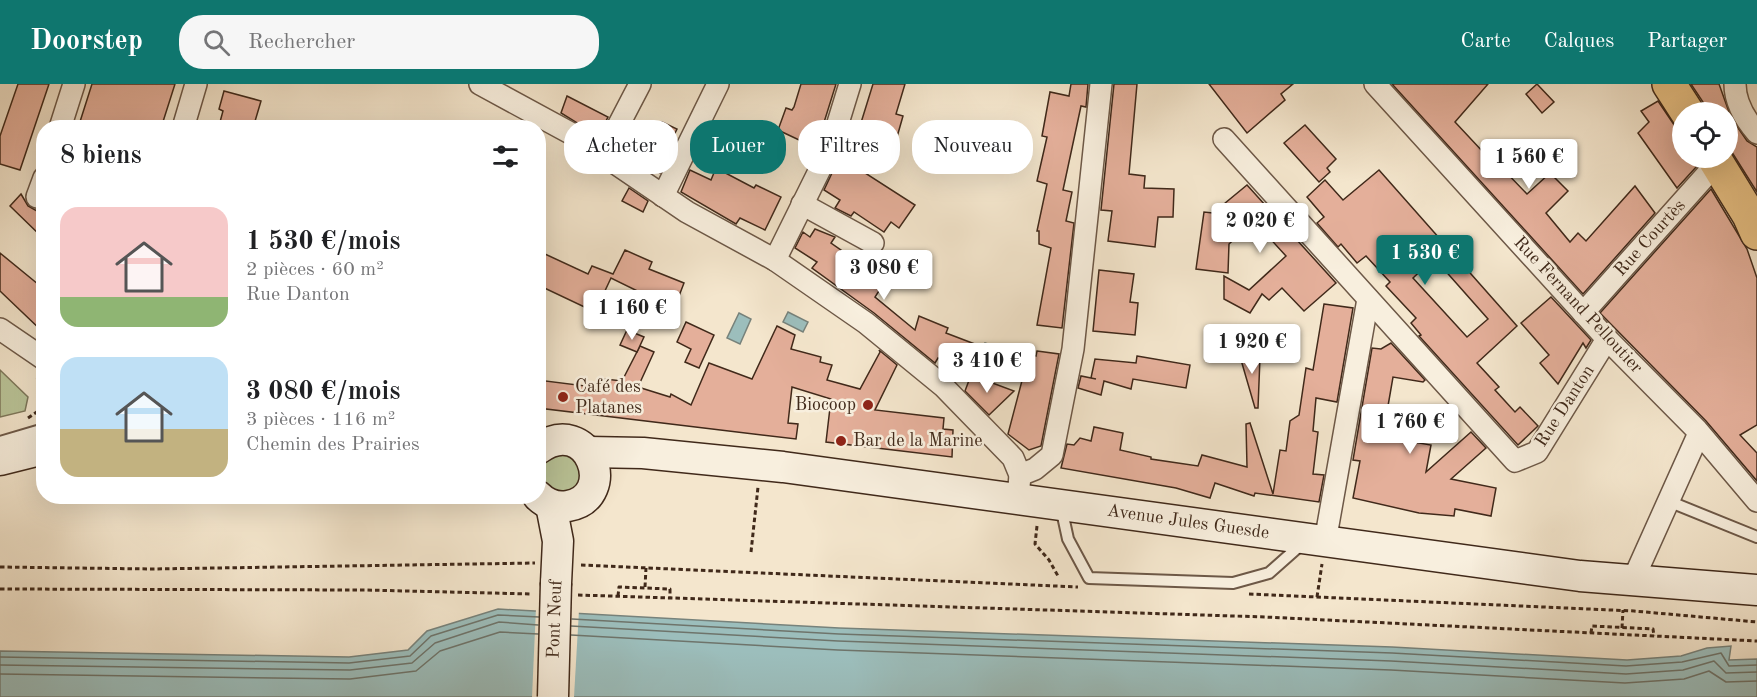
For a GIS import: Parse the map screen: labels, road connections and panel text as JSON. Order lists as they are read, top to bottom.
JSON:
{
  "streets": {
    "main road": ["Avenue Jules Guesde", "Pont Neuf"],
    "street": ["Rue Courtès", "Rue Fernand Pelloutier", "Rue Danton"]
  },
  "crossings": [
    ["Rue Courtès", "Rue Fernand Pelloutier"],
    ["Rue Fernand Pelloutier", "Rue Danton"]
  ],
  "places": ["Café des Platanes", "Biocoop", "Bar de la Marine"],
  "page": {
    "header": "Doorstep",
    "search": "Rechercher",
    "nav": ["Carte", "Calques", "Partager"],
    "chip": [
      "Acheter",
      "Louer",
      "Filtres",
      "Nouveau"
    ],
    "heading": "8 biens",
    "price": [
      "1 560 €",
      "2 020 €",
      "1 530 €",
      "3 080 €",
      "1 160 €",
      "1 920 €",
      "3 410 €",
      "1 760 €"
    ],
    "list": [
      {
        "name": "1 530 €/mois",
        "note": "2 pièces · 60 m² · Rue Danton"
      },
      {
        "name": "3 080 €/mois",
        "note": "3 pièces · 116 m² · Chemin des Prairies"
      }
    ]
  }
}
